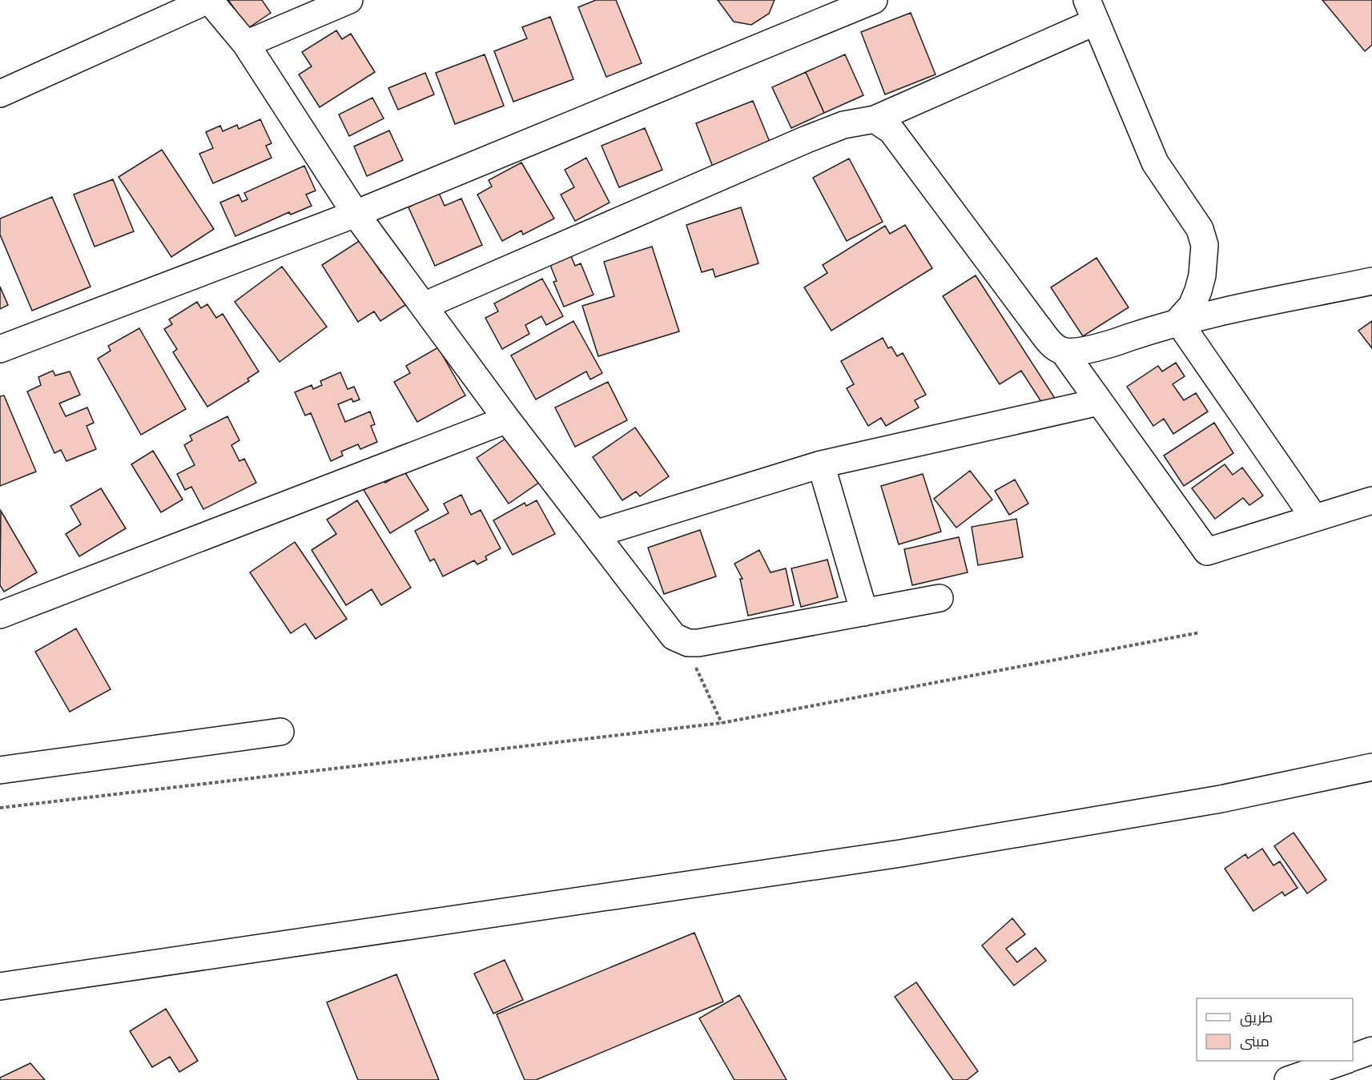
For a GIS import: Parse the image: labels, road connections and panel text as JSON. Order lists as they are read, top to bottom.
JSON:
{
  "legend": ["طريق", "مبنى"]
}
